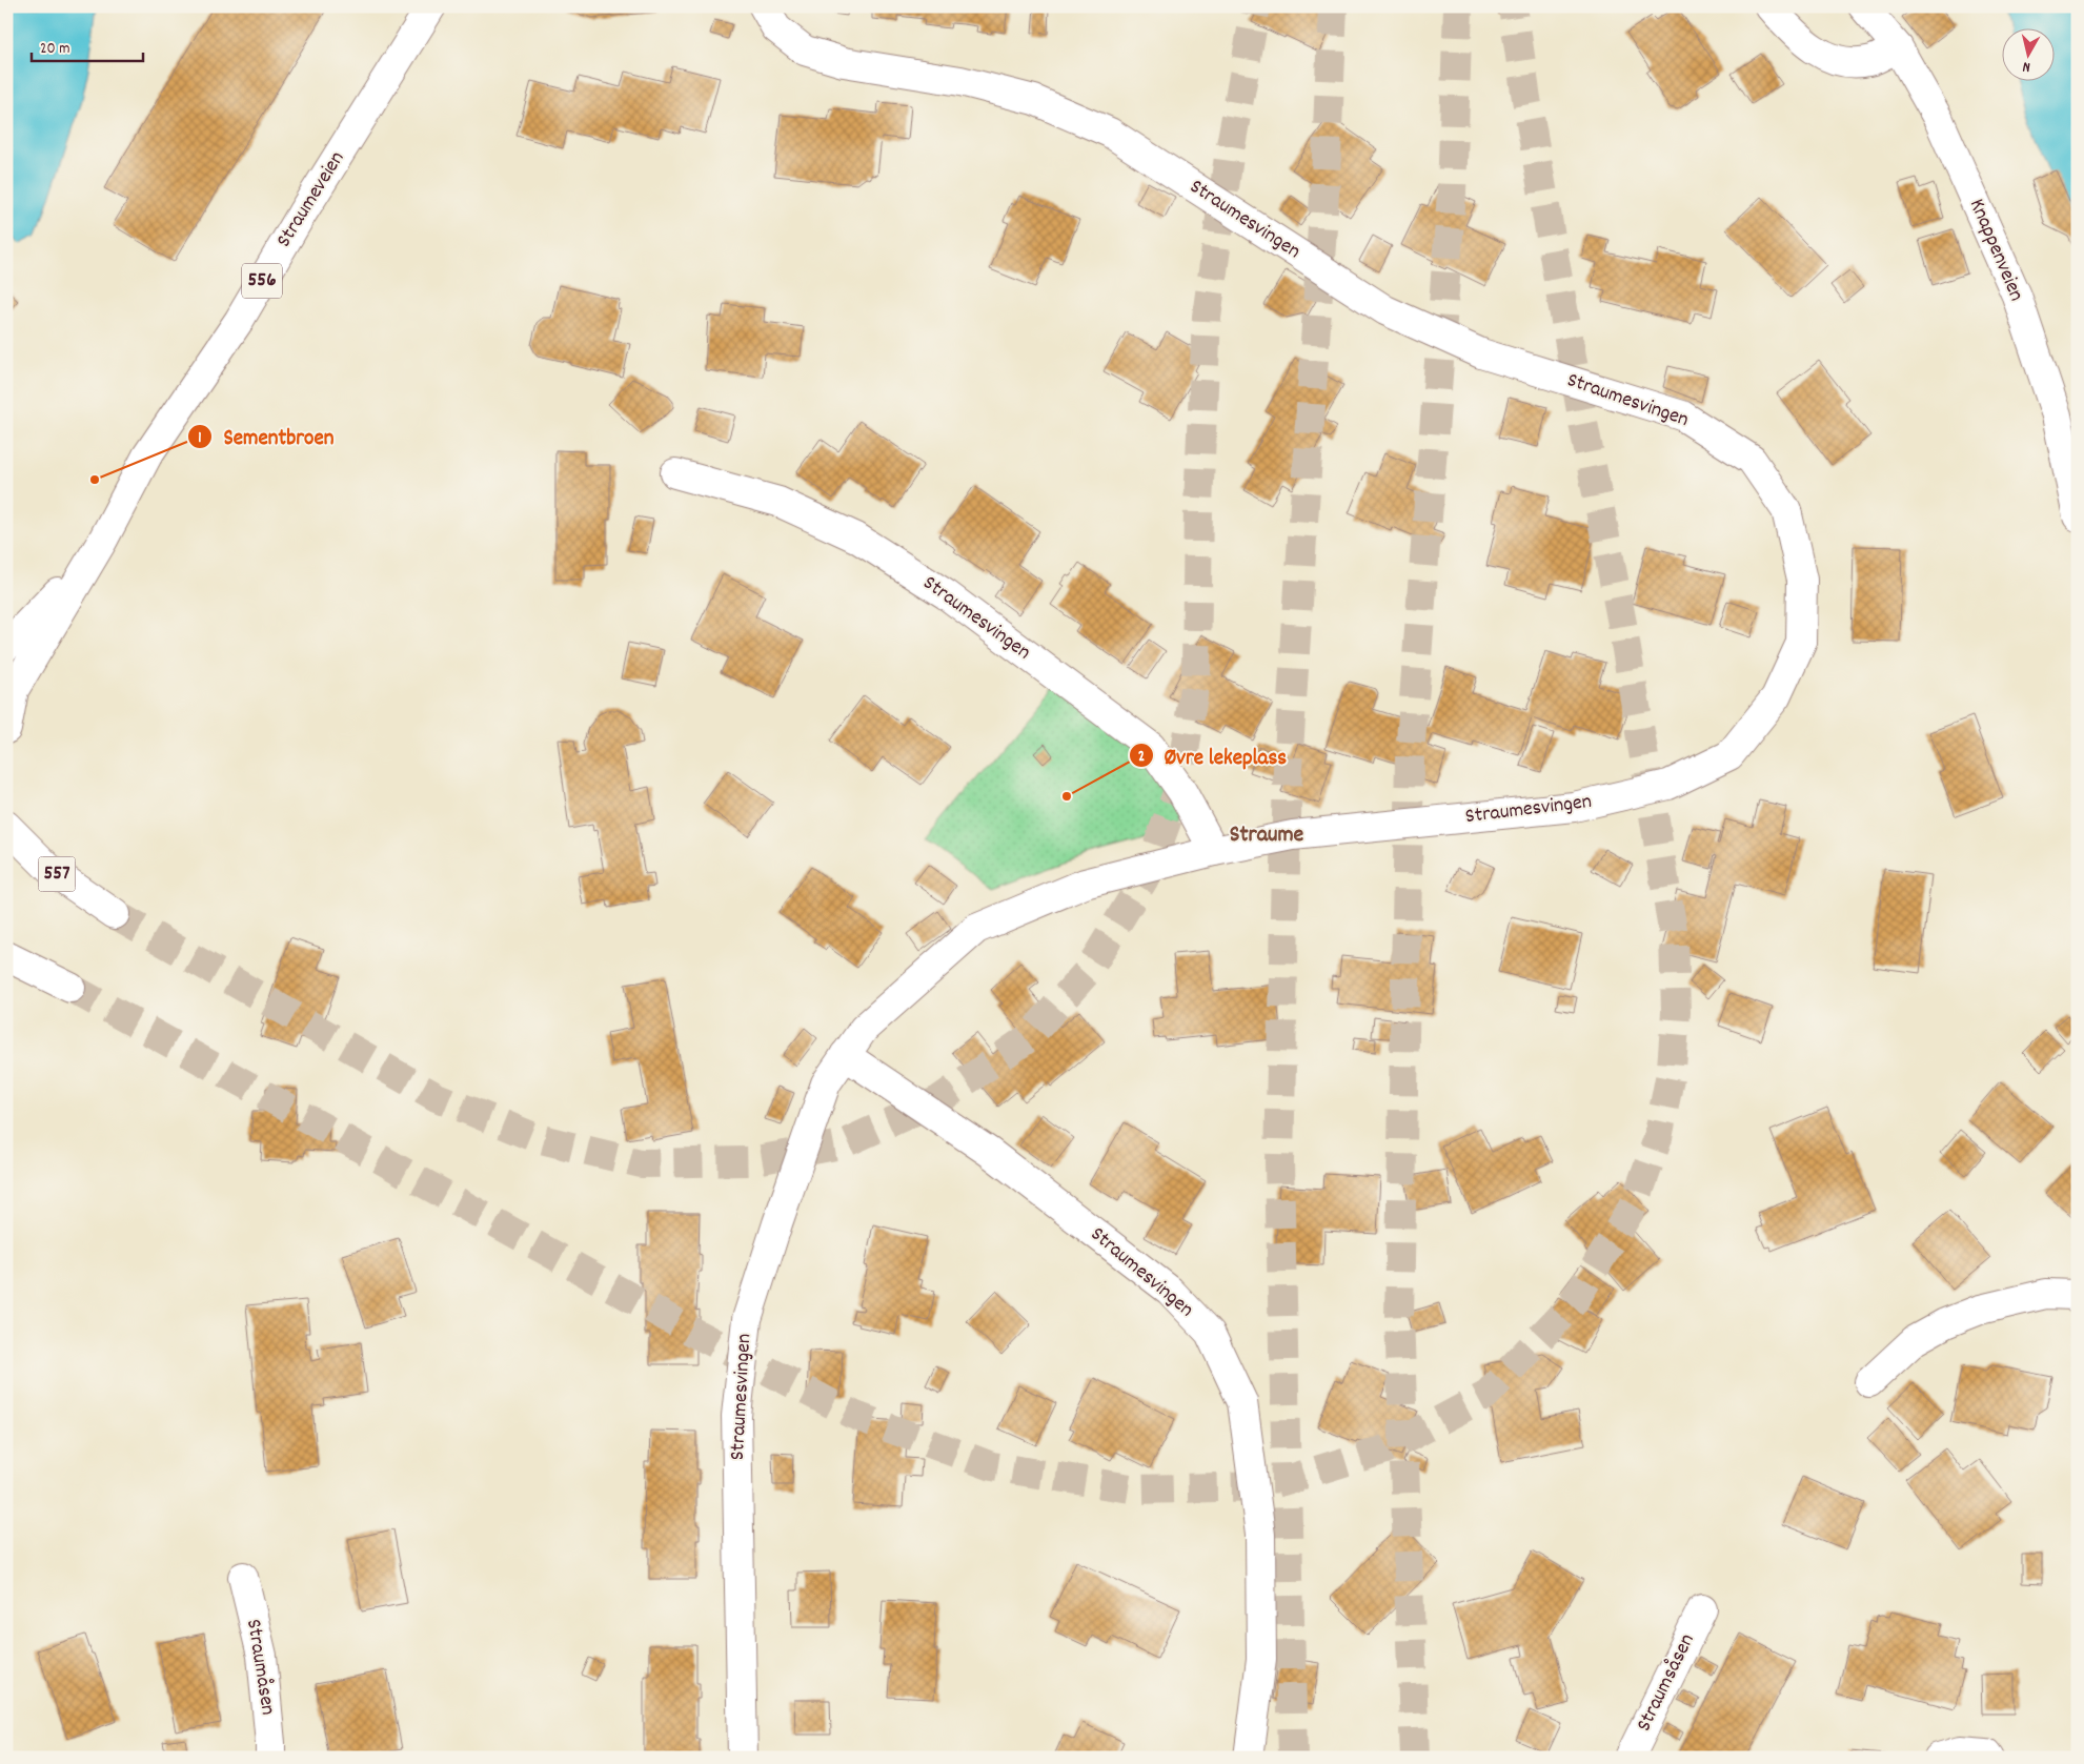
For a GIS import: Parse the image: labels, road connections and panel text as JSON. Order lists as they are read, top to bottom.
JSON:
{
  "streets": {
    "street": [
      "Straumeveien",
      "Straumesvingen",
      "Knappenveien",
      "556",
      "557",
      "Straumåsen",
      "Straumsåsen"
    ]
  },
  "districts": ["Straume"],
  "places": ["Sementbroen", "Øvre lekeplass"],
  "scale_bar": "20 m",
  "north": "bottom"
}
